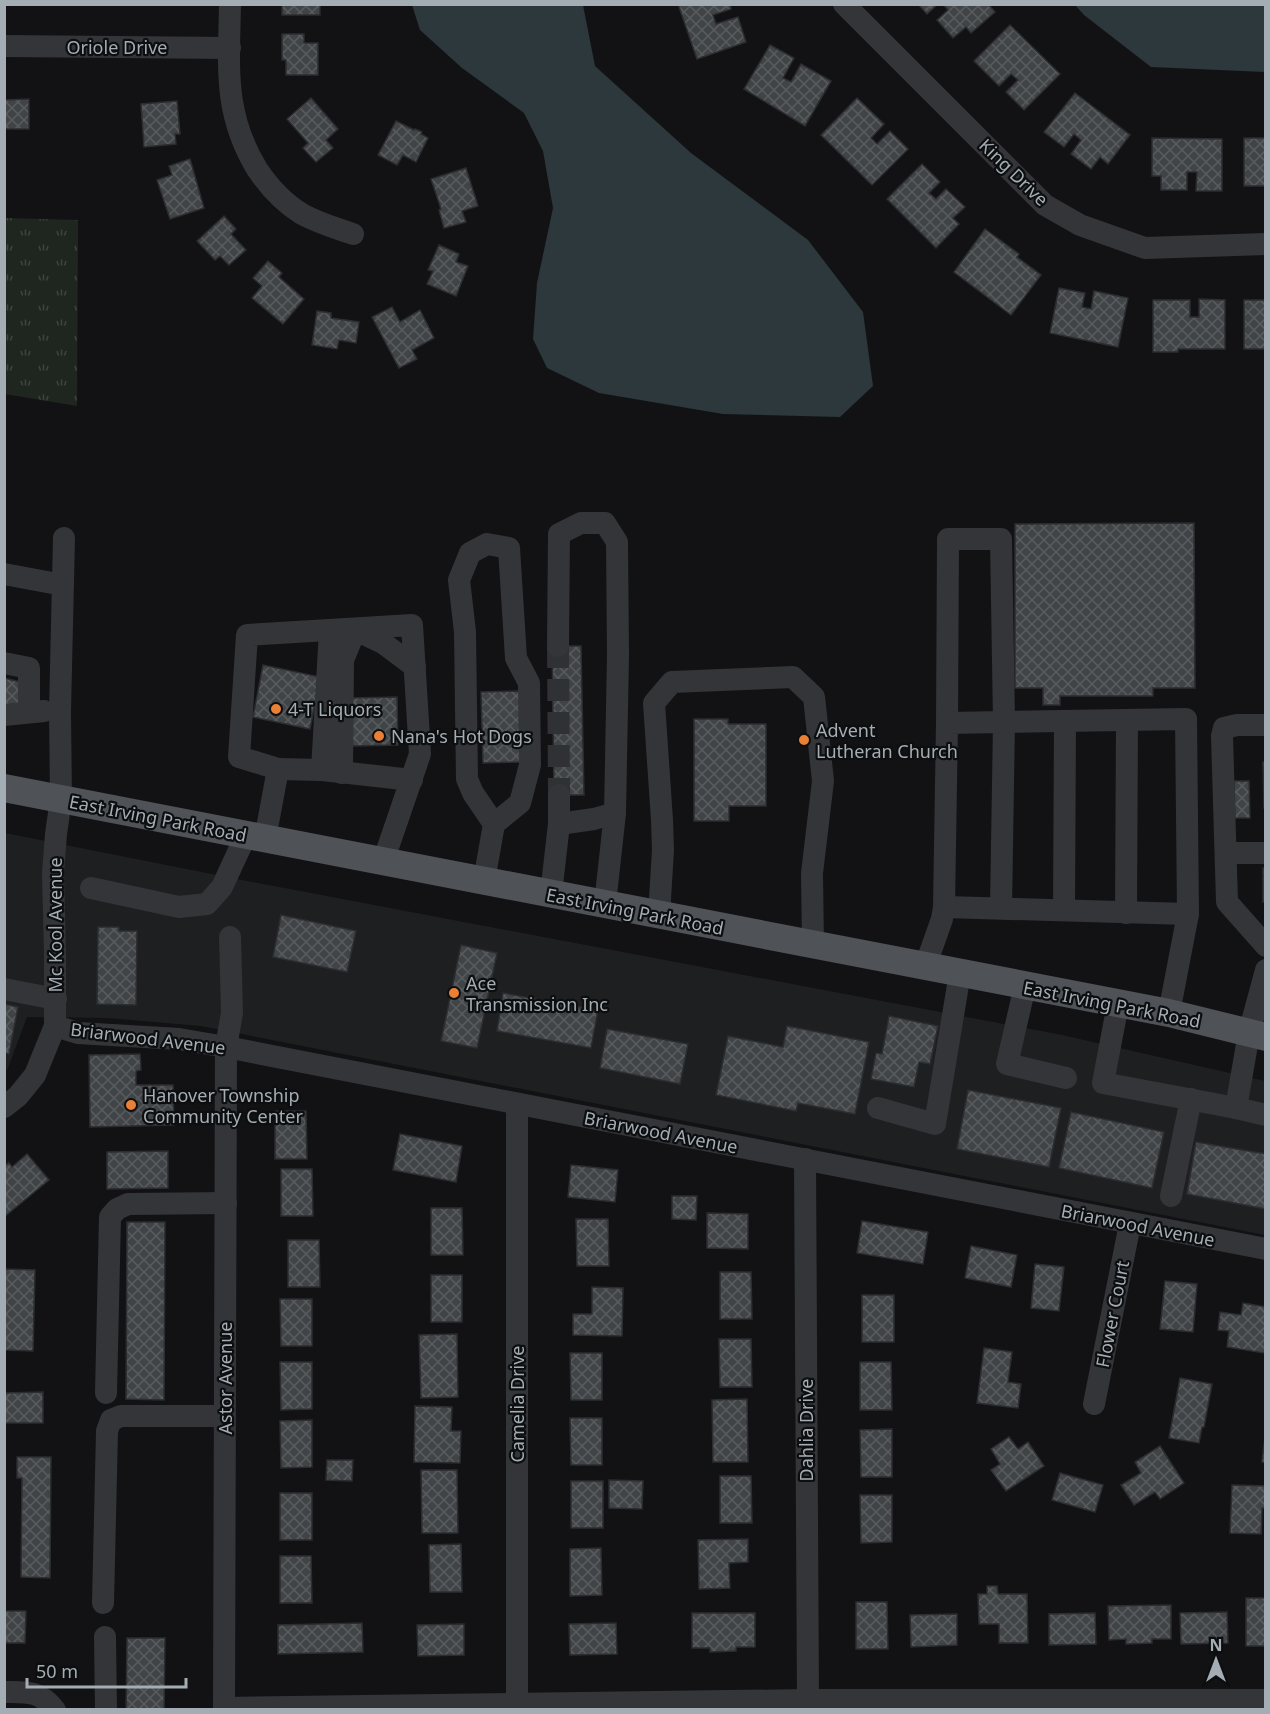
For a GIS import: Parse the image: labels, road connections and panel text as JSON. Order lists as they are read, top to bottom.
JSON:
{
  "streets": {
    "main road": ["East Irving Park Road"],
    "street": [
      "Oriole Drive",
      "King Drive",
      "Mc Kool Avenue",
      "Briarwood Avenue",
      "Flower Court",
      "Astor Avenue",
      "Camelia Drive",
      "Dahlia Drive"
    ]
  },
  "crossings": [
    ["East Irving Park Road", "Mc Kool Avenue"],
    ["Mc Kool Avenue", "Briarwood Avenue"],
    ["Briarwood Avenue", "Flower Court"],
    ["Briarwood Avenue", "Astor Avenue"],
    ["Briarwood Avenue", "Camelia Drive"],
    ["Briarwood Avenue", "Dahlia Drive"]
  ],
  "places": [
    "4-T Liquors",
    "Nana's Hot Dogs",
    "Advent Lutheran Church",
    "Ace Transmission Inc",
    "Hanover Township Community Center"
  ],
  "scale_bar": "50 m",
  "north": "top"
}
